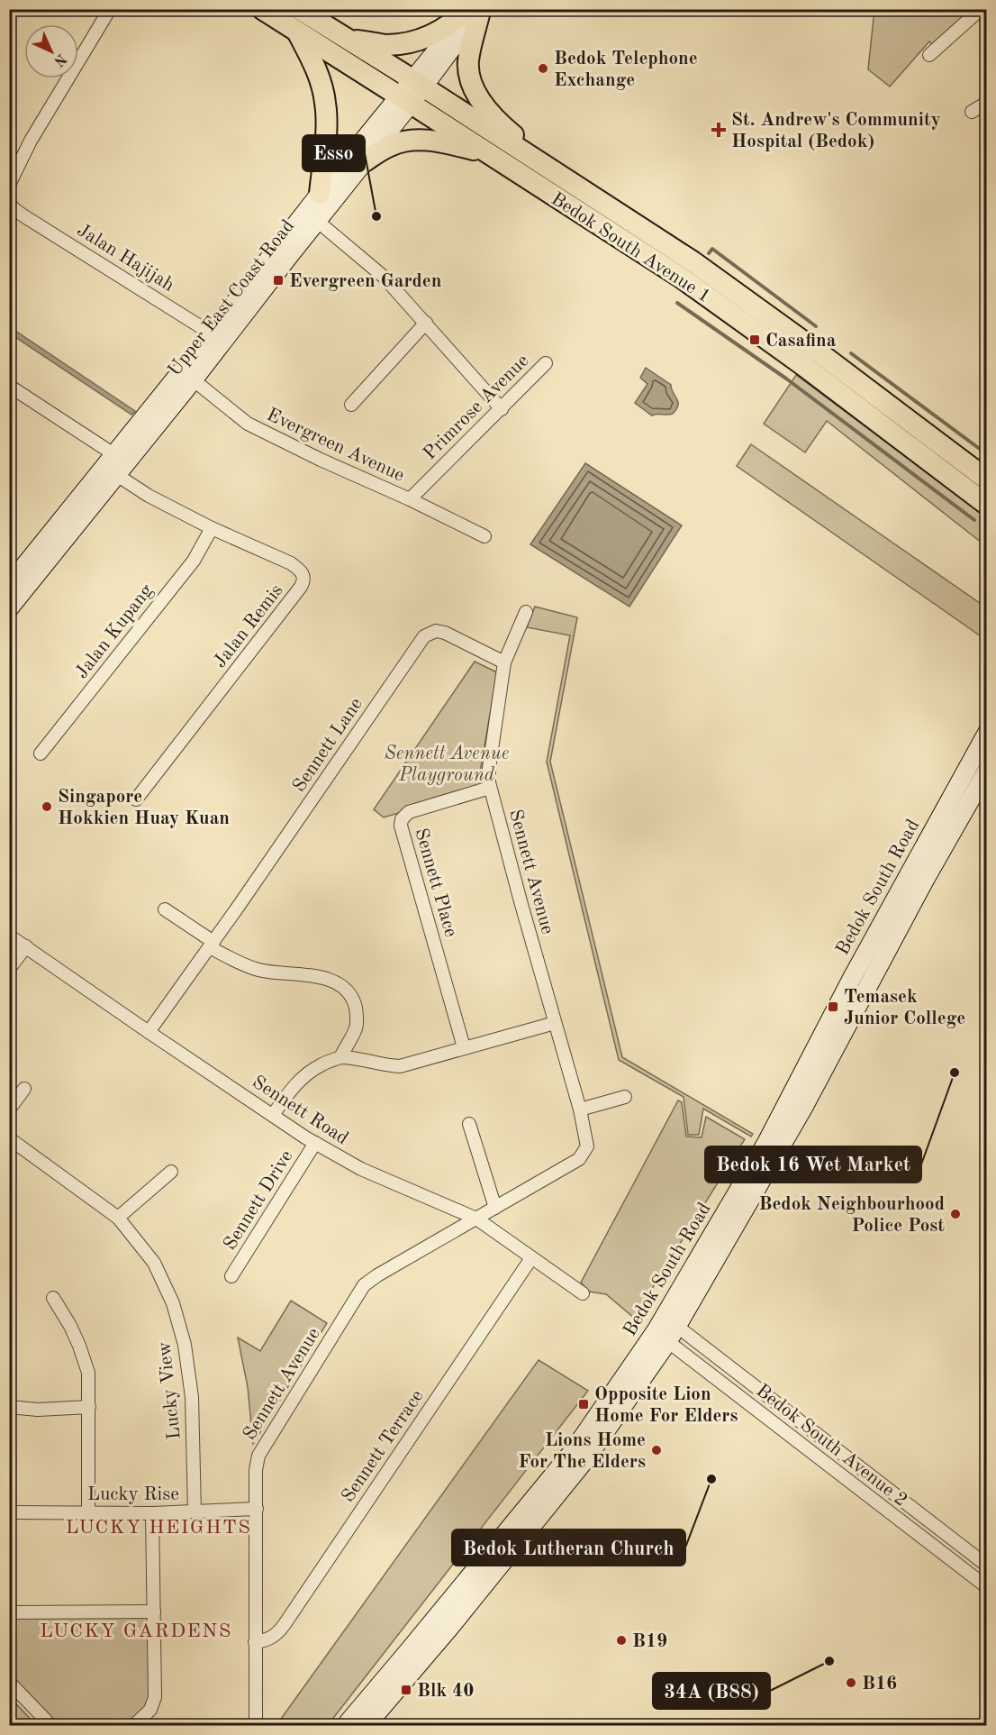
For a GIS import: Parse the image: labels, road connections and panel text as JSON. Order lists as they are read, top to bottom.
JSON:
{
  "streets": {
    "main road": ["Bedok South Avenue 1", "Upper East Coast Road", "Bedok South Road"],
    "street": [
      "Jalan Hajijah",
      "Primrose Avenue",
      "Evergreen Avenue",
      "Jalan Remis",
      "Jalan Kupang",
      "Sennett Lane",
      "Sennett Avenue",
      "Sennett Place",
      "Sennett Road",
      "Sennett Drive",
      "Lucky View",
      "Bedok South Avenue 2",
      "Sennett Terrace",
      "Lucky Rise"
    ]
  },
  "crossings": [
    ["Bedok South Avenue 1", "Upper East Coast Road"],
    ["Jalan Hajijah", "Upper East Coast Road"],
    ["Upper East Coast Road", "Evergreen Avenue"],
    ["Upper East Coast Road", "Jalan Remis"],
    ["Primrose Avenue", "Evergreen Avenue"],
    ["Jalan Remis", "Jalan Kupang"],
    ["Sennett Lane", "Sennett Avenue"],
    ["Sennett Lane", "Sennett Road"],
    ["Sennett Avenue", "Sennett Place"],
    ["Sennett Avenue", "Sennett Road"],
    ["Sennett Avenue", "Sennett Terrace"],
    ["Sennett Avenue", "Lucky Rise"],
    ["Bedok South Road", "Bedok South Avenue 2"],
    ["Sennett Road", "Sennett Drive"],
    ["Sennett Road", "Sennett Terrace"],
    ["Lucky View", "Lucky Rise"]
  ],
  "districts": ["LUCKY HEIGHTS", "LUCKY GARDENS"],
  "parks": ["Sennett Avenue Playground"],
  "places": {
    "other": [
      "Bedok Telephone Exchange",
      "Esso",
      "Singapore Hokkien Huay Kuan",
      "Bedok 16 Wet Market",
      "Bedok Neighbourhood Police Post",
      "Lions Home For The Elders",
      "Bedok Lutheran Church",
      "B19",
      "34A (B88)",
      "B16"
    ],
    "health": ["St. Andrew's Community Hospital (Bedok)"],
    "transit": [
      "Evergreen Garden",
      "Casafina",
      "Temasek Junior College",
      "Opposite Lion Home For Elders",
      "Blk 40"
    ]
  },
  "north": "bottom right"
}
